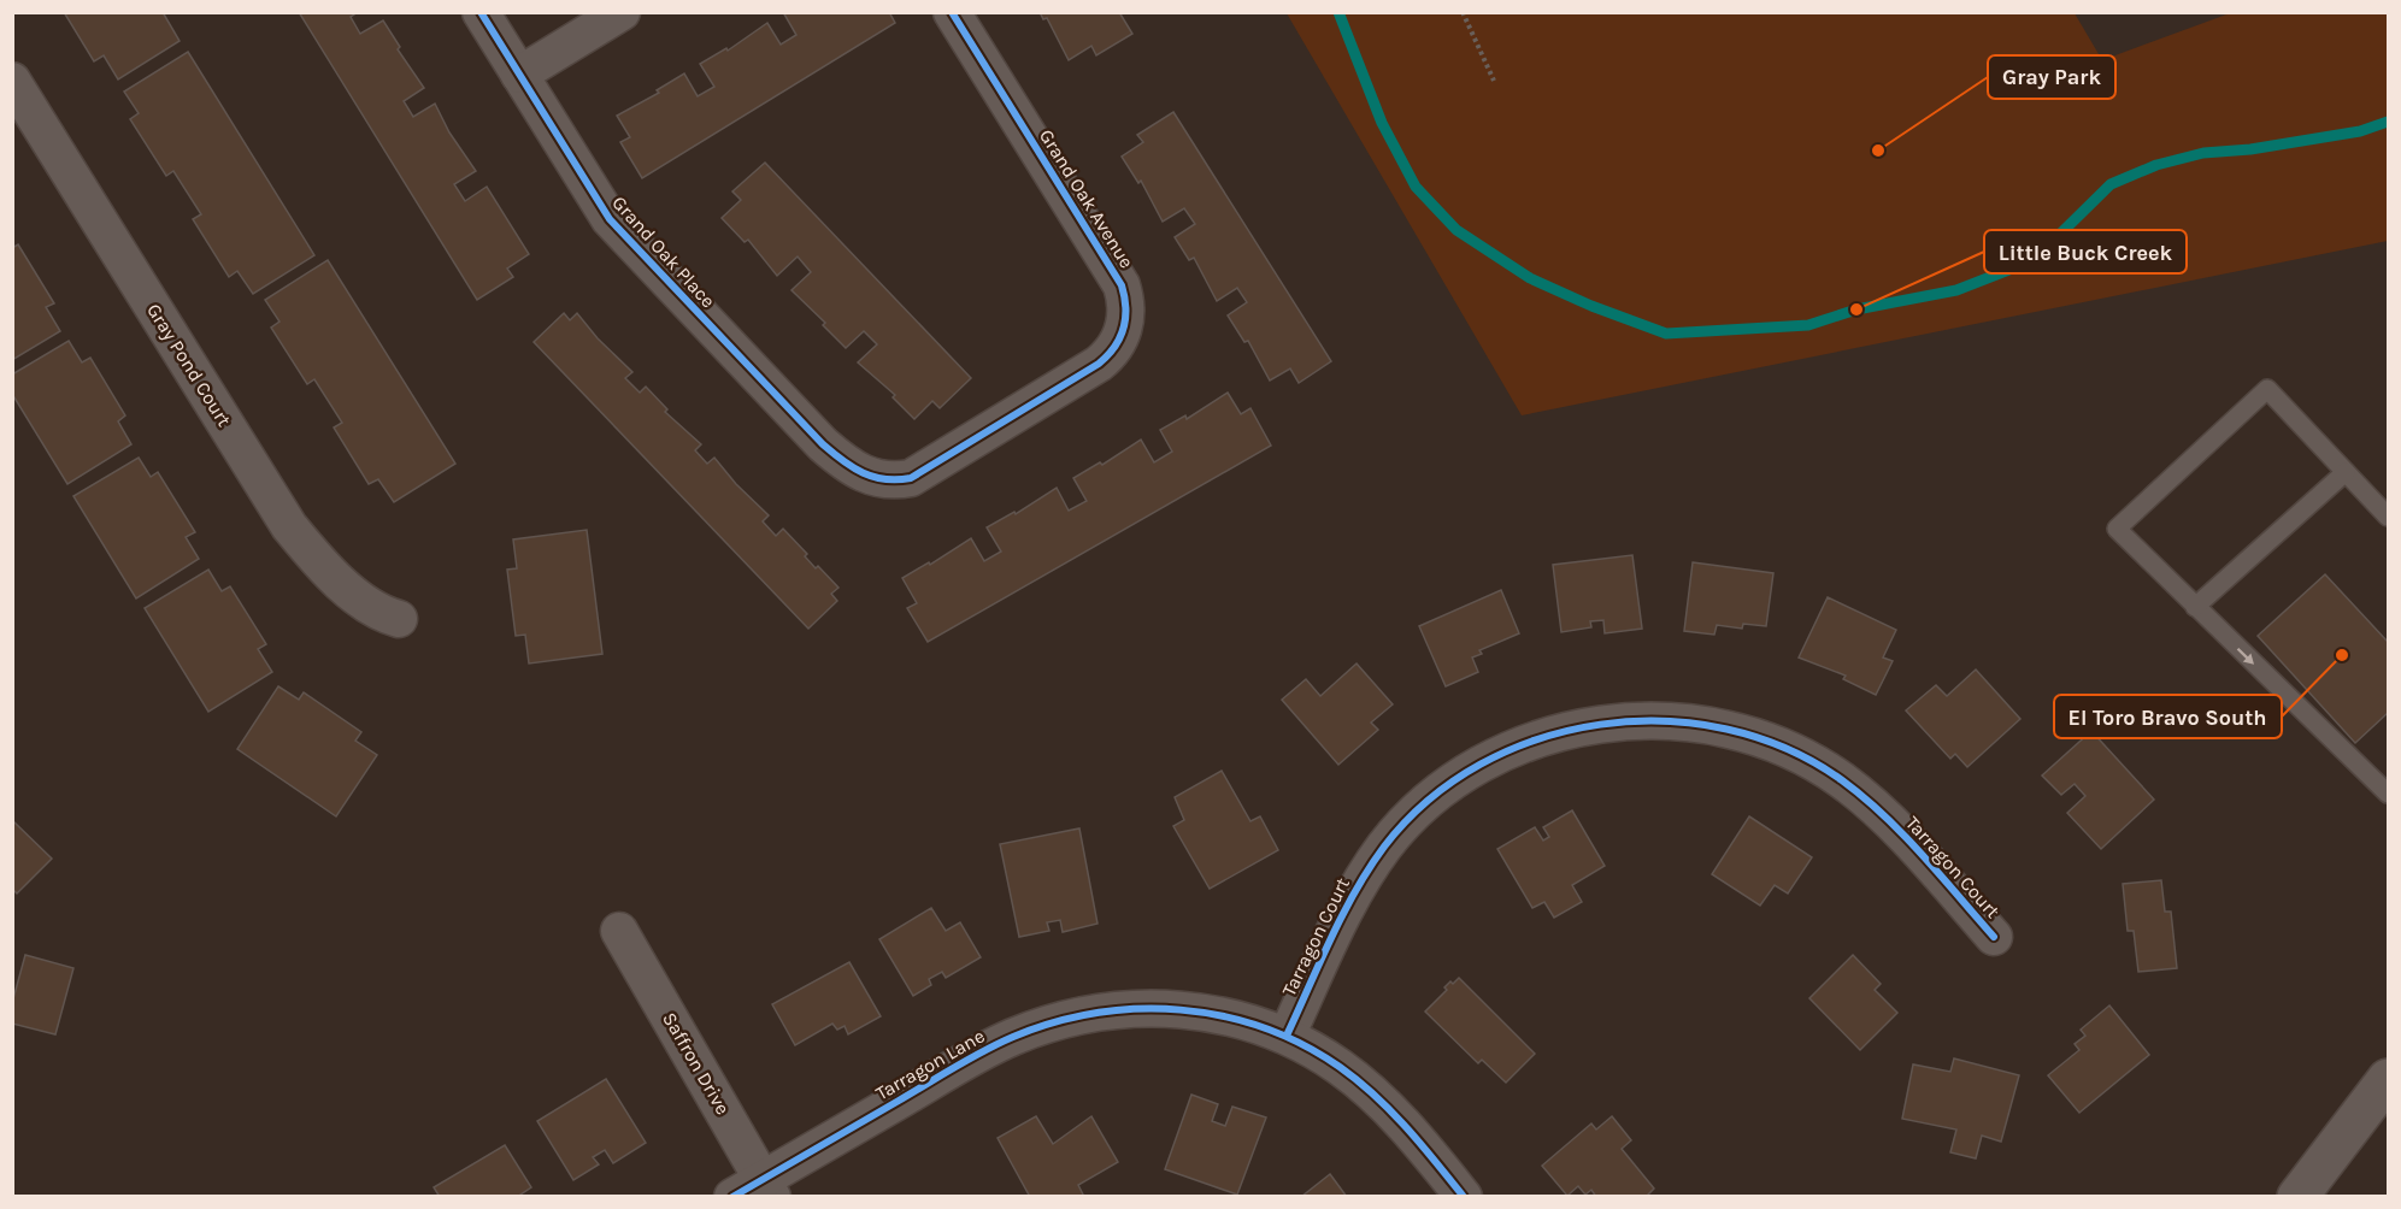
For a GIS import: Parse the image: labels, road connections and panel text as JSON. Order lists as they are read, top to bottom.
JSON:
{
  "streets": {
    "street": [
      "Grand Oak Avenue",
      "Grand Oak Place",
      "Gray Pond Court",
      "Tarragon Court",
      "Saffron Drive",
      "Tarragon Lane"
    ]
  },
  "crossings": [
    ["Grand Oak Avenue", "Grand Oak Place"],
    ["Tarragon Court", "Tarragon Lane"],
    ["Saffron Drive", "Tarragon Lane"]
  ],
  "places": ["Gray Park", "Little Buck Creek", "El Toro Bravo South"]
}
